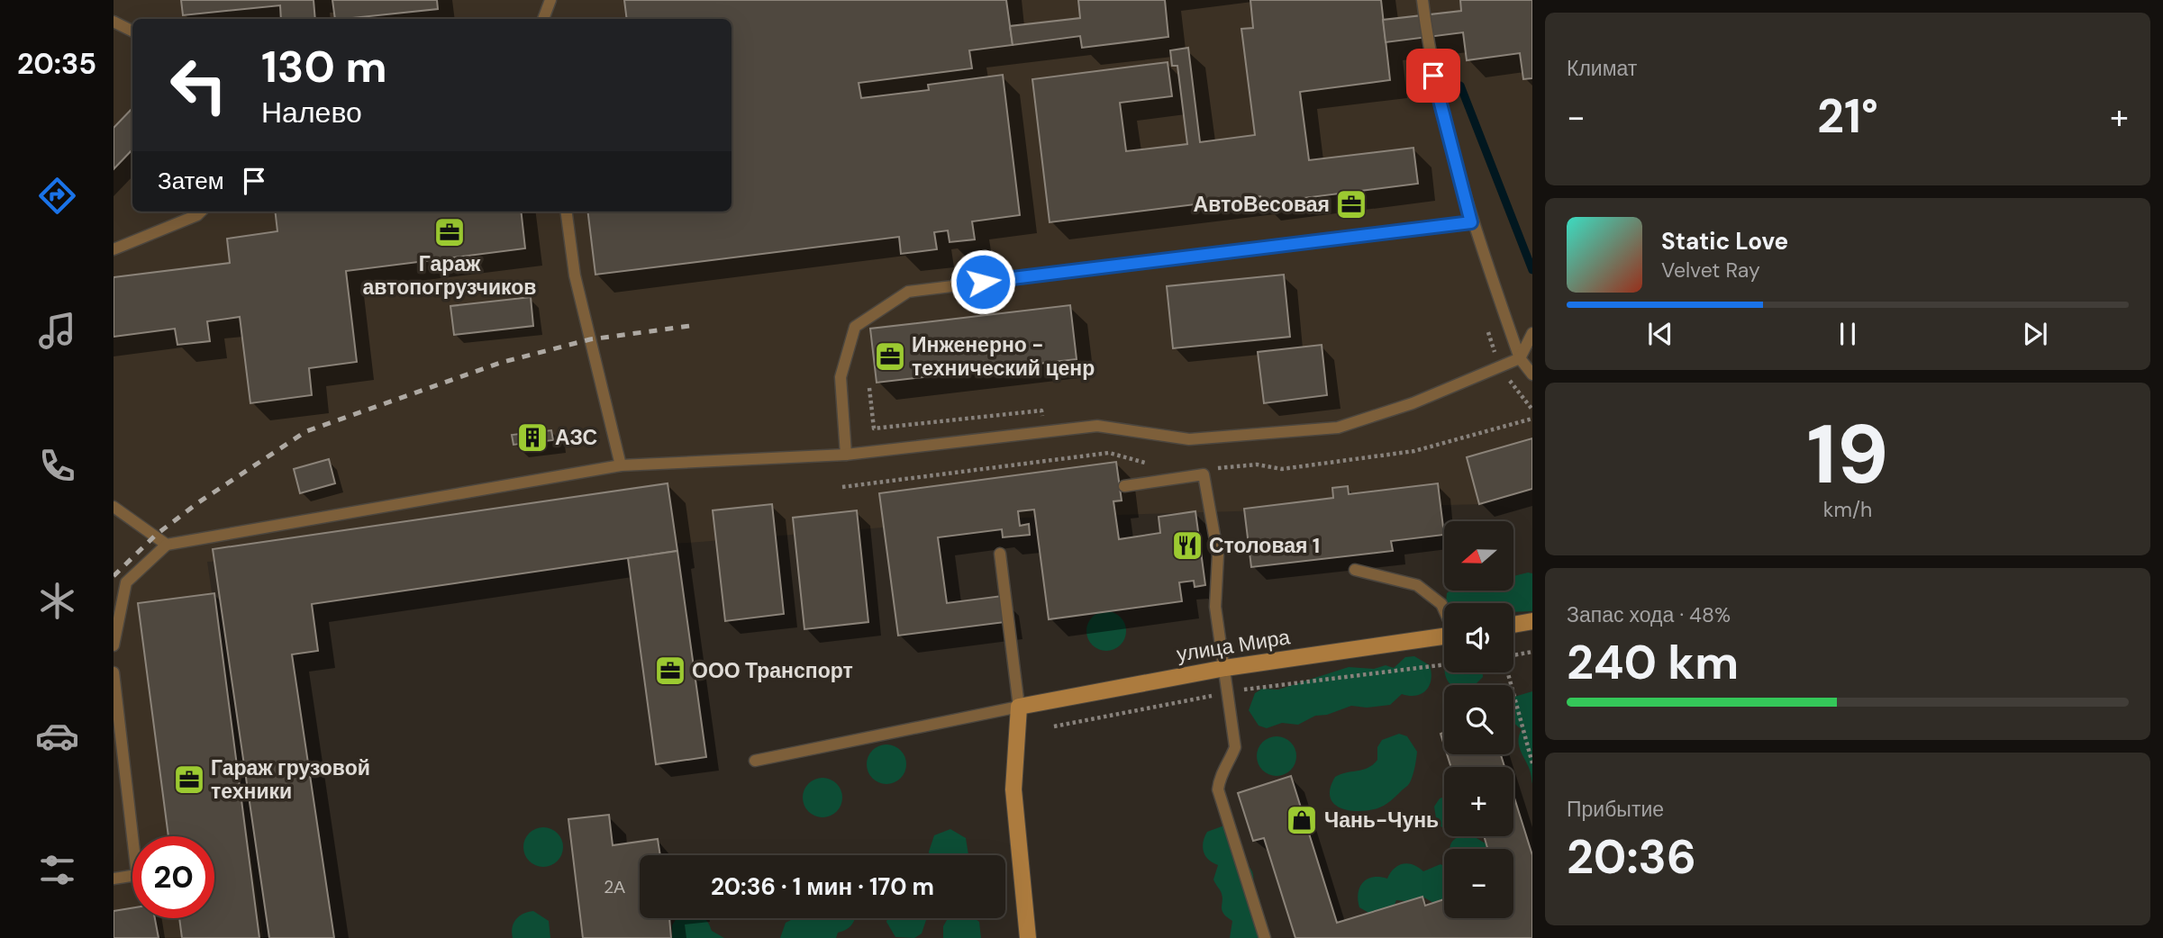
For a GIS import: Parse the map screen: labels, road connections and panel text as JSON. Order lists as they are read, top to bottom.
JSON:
{
  "streets": {
    "main road": ["улица Мира"]
  },
  "places": {
    "office": [
      "АвтоВесовая",
      "Гараж автопогрузчиков",
      "Инженерно - технический ценр",
      "ООО Транспорт",
      "Гараж грузовой техники"
    ],
    "building": ["АЗС"],
    "restaurant": ["Столовая 1"],
    "shop": ["Чань-Чунь"]
  },
  "house_numbers": ["2А"],
  "north": "left",
  "page": {
    "tabs": "20:35",
    "tile": [
      "Климат",
      ["19", "km/h"],
      ["Запас хода · 48%", "240 km"],
      ["Прибытие", "20:36"]
    ],
    "turn": ["130 m", "Налево"],
    "heat": ["−", "21°", "+"],
    "then": "Затем",
    "song": ["Static Love", "Velvet Ray"],
    "map_buttons": ["+", "−"],
    "limit": "20",
    "trip": "20:36 · 1 мин · 170 m"
  }
}
